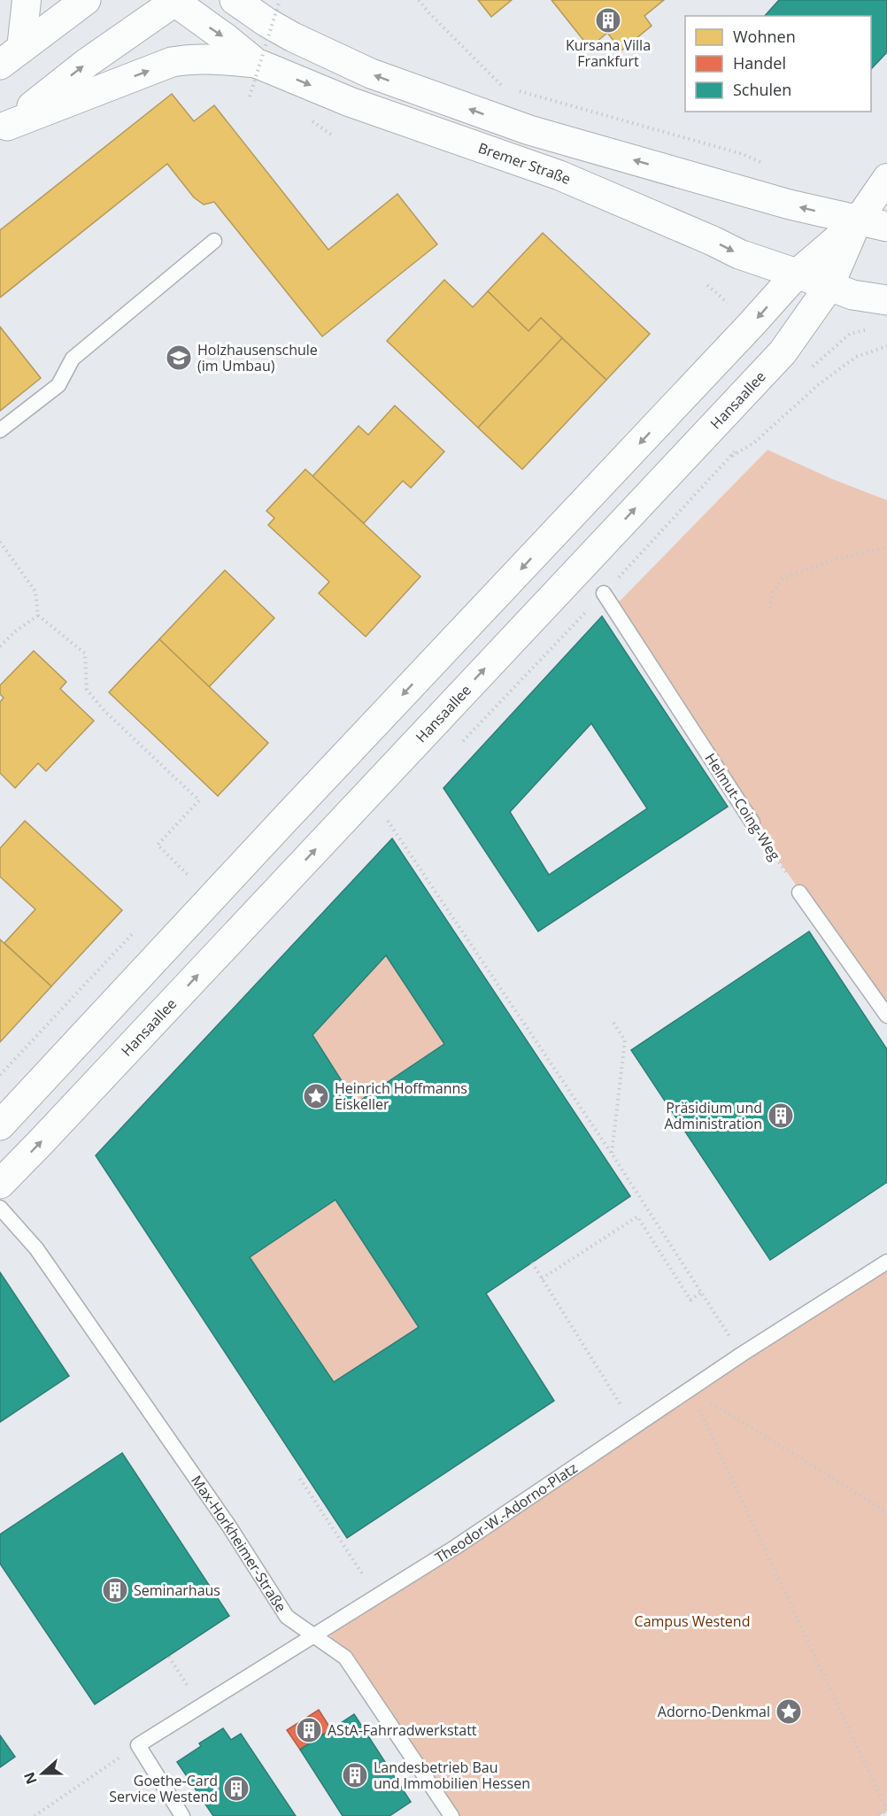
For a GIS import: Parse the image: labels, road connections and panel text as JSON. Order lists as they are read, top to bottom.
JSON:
{
  "streets": {
    "main road": ["Bremer Straße", "Hansaallee"],
    "lane": ["Helmut-Coing-Weg", "Theodor-W.-Adorno-Platz", "Max-Horkheimer-Straße"]
  },
  "crossings": [
    ["Bremer Straße", "Hansaallee"],
    ["Theodor-W.-Adorno-Platz", "Max-Horkheimer-Straße"]
  ],
  "parks": ["Campus Westend"],
  "places": {
    "building": [
      "Kursana Villa Frankfurt",
      "Präsidium und Administration",
      "Seminarhaus",
      "AStA-Fahrradwerkstatt",
      "Landesbetrieb Bau und Immobilien Hessen",
      "Goethe-Card Service Westend"
    ],
    "school or university": ["Holzhausenschule (im Umbau)"],
    "place": ["Heinrich Hoffmanns Eiskeller", "Adorno-Denkmal"]
  },
  "legend": ["Wohnen", "Handel", "Schulen"],
  "north": "left"
}
